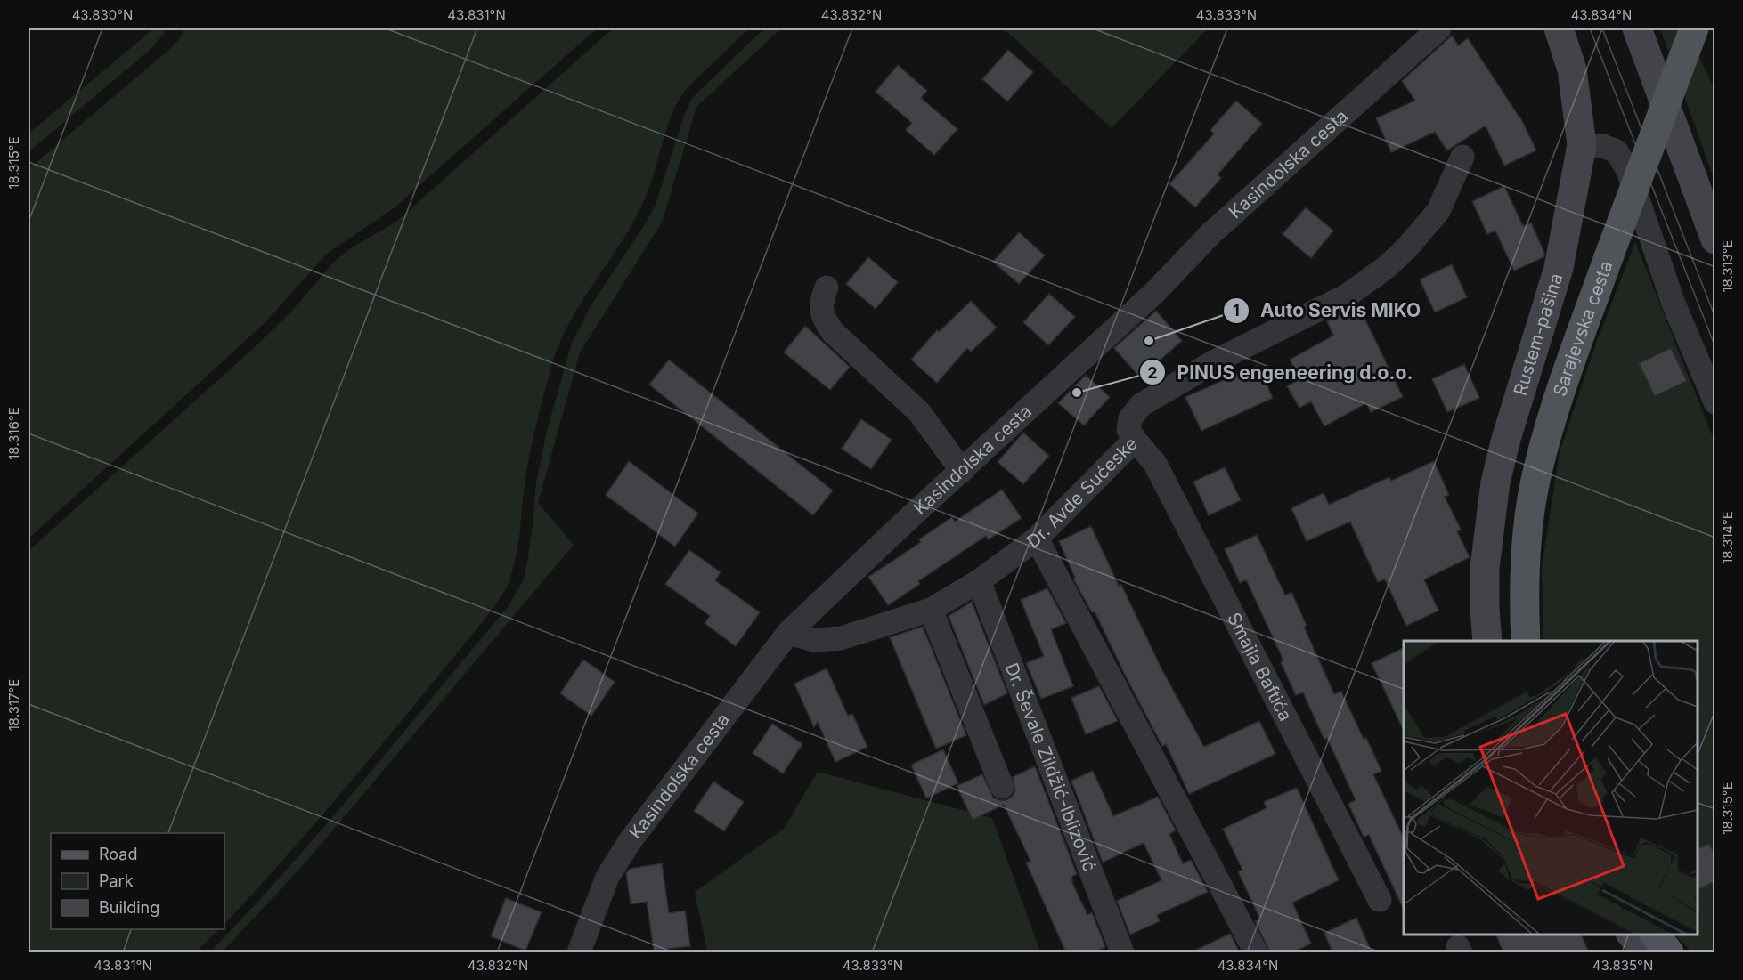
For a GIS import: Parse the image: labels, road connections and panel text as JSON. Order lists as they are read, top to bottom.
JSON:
{
  "streets": {
    "main road": ["Sarajevska cesta", "Rustem-pašina"],
    "street": [
      "Kasindolska cesta",
      "Dr. Avde Sućeske",
      "Smajla Baftića",
      "Dr. Ševale Zildžić-Iblizović"
    ]
  },
  "crossings": [
    ["Kasindolska cesta", "Dr. Avde Sućeske"],
    ["Dr. Avde Sućeske", "Smajla Baftića"],
    ["Dr. Avde Sućeske", "Dr. Ševale Zildžić-Iblizović"]
  ],
  "places": ["Auto Servis MIKO", "PINUS engeneering d.o.o."],
  "legend": ["Road", "Park", "Building"],
  "coordinates": [
    "43.830°N",
    "43.831°N",
    "43.832°N",
    "43.833°N",
    "43.834°N",
    "18.315°E",
    "18.313°E",
    "18.316°E",
    "18.314°E",
    "18.317°E",
    "43.835°N"
  ]
}
